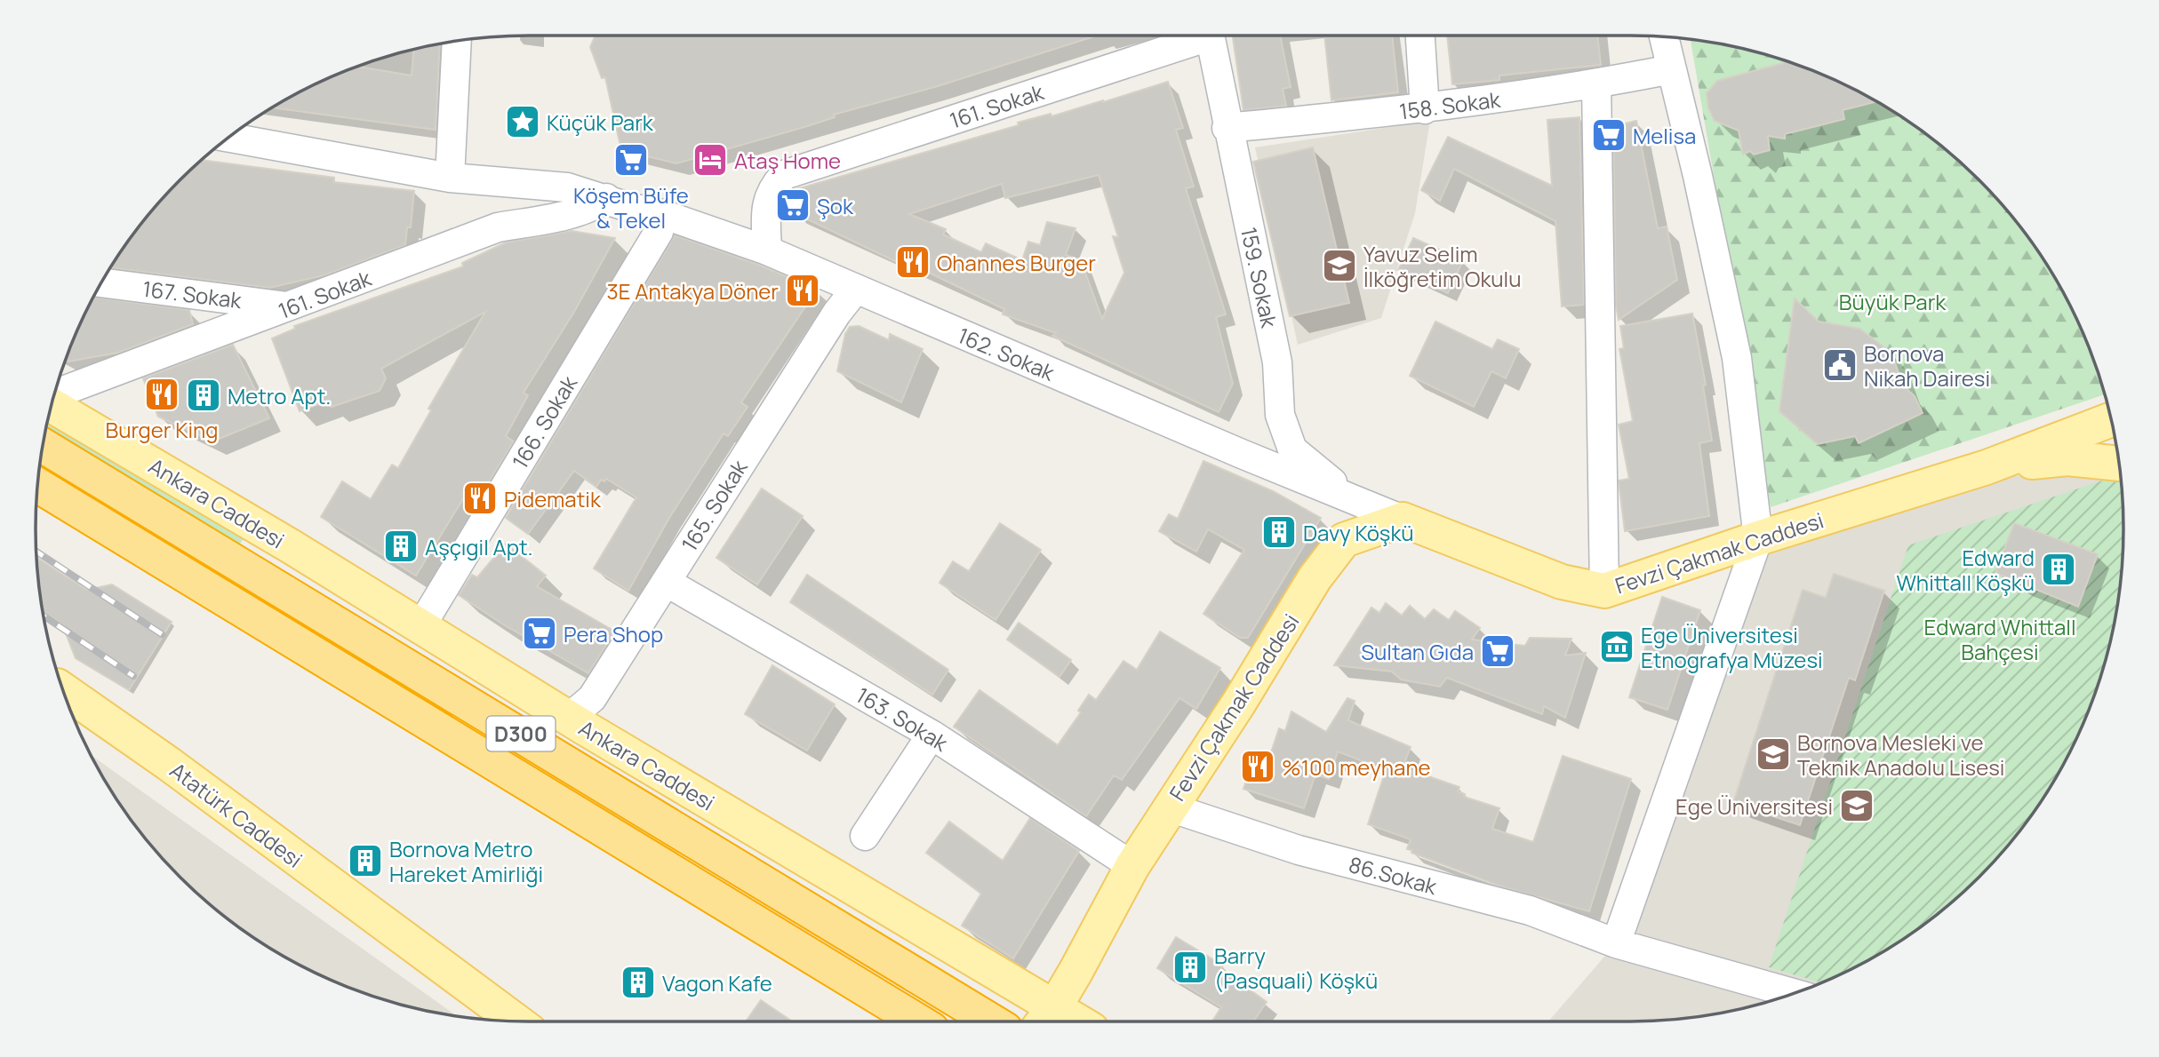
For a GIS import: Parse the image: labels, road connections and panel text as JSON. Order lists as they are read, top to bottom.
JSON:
{
  "streets": {
    "highway": ["Ankara Caddesi", "D300"],
    "main road": ["Fevzi Çakmak Caddesi", "Atatürk Caddesi"],
    "street": [
      "158. Sokak",
      "161. Sokak",
      "159. Sokak",
      "167. Sokak",
      "162. Sokak",
      "166. Sokak",
      "165. Sokak",
      "163. Sokak",
      "86.Sokak"
    ]
  },
  "crossings": [
    ["158. Sokak", "159. Sokak"],
    ["161. Sokak", "167. Sokak"],
    ["161. Sokak", "162. Sokak"],
    ["159. Sokak", "162. Sokak"],
    ["162. Sokak", "166. Sokak"],
    ["162. Sokak", "165. Sokak"],
    ["162. Sokak", "Fevzi Çakmak Caddesi"],
    ["166. Sokak", "Ankara Caddesi"],
    ["Ankara Caddesi", "165. Sokak"],
    ["Ankara Caddesi", "Fevzi Çakmak Caddesi"],
    ["165. Sokak", "163. Sokak"],
    ["Fevzi Çakmak Caddesi", "163. Sokak"],
    ["Fevzi Çakmak Caddesi", "86.Sokak"]
  ],
  "parks": ["Büyük Park", "Edward Whittall Bahçesi"],
  "places": {
    "place": ["Küçük Park"],
    "supermarket": [
      "Melisa",
      "Köşem Büfe & Tekel",
      "Şok",
      "Pera Shop",
      "Sultan Gıda"
    ],
    "hotel": ["Ataş Home"],
    "restaurant": [
      "Ohannes Burger",
      "3E Antakya Döner",
      "Burger King",
      "Pidematik",
      "%100 meyhane"
    ],
    "school or university": ["Yavuz Selim İlköğretim Okulu", "Bornova Mesleki ve Teknik Anadolu Lisesi", "Ege Üniversitesi"],
    "public building": ["Bornova Nikah Dairesi"],
    "building": [
      "Metro Apt.",
      "Davy Köşkü",
      "Aşçıgil Apt.",
      "Edward Whittall Köşkü",
      "Bornova Metro Hareket Amirliği",
      "Barry (Pasquali) Köşkü",
      "Vagon Kafe"
    ],
    "museum": ["Ege Üniversitesi Etnografya Müzesi"]
  }
}
